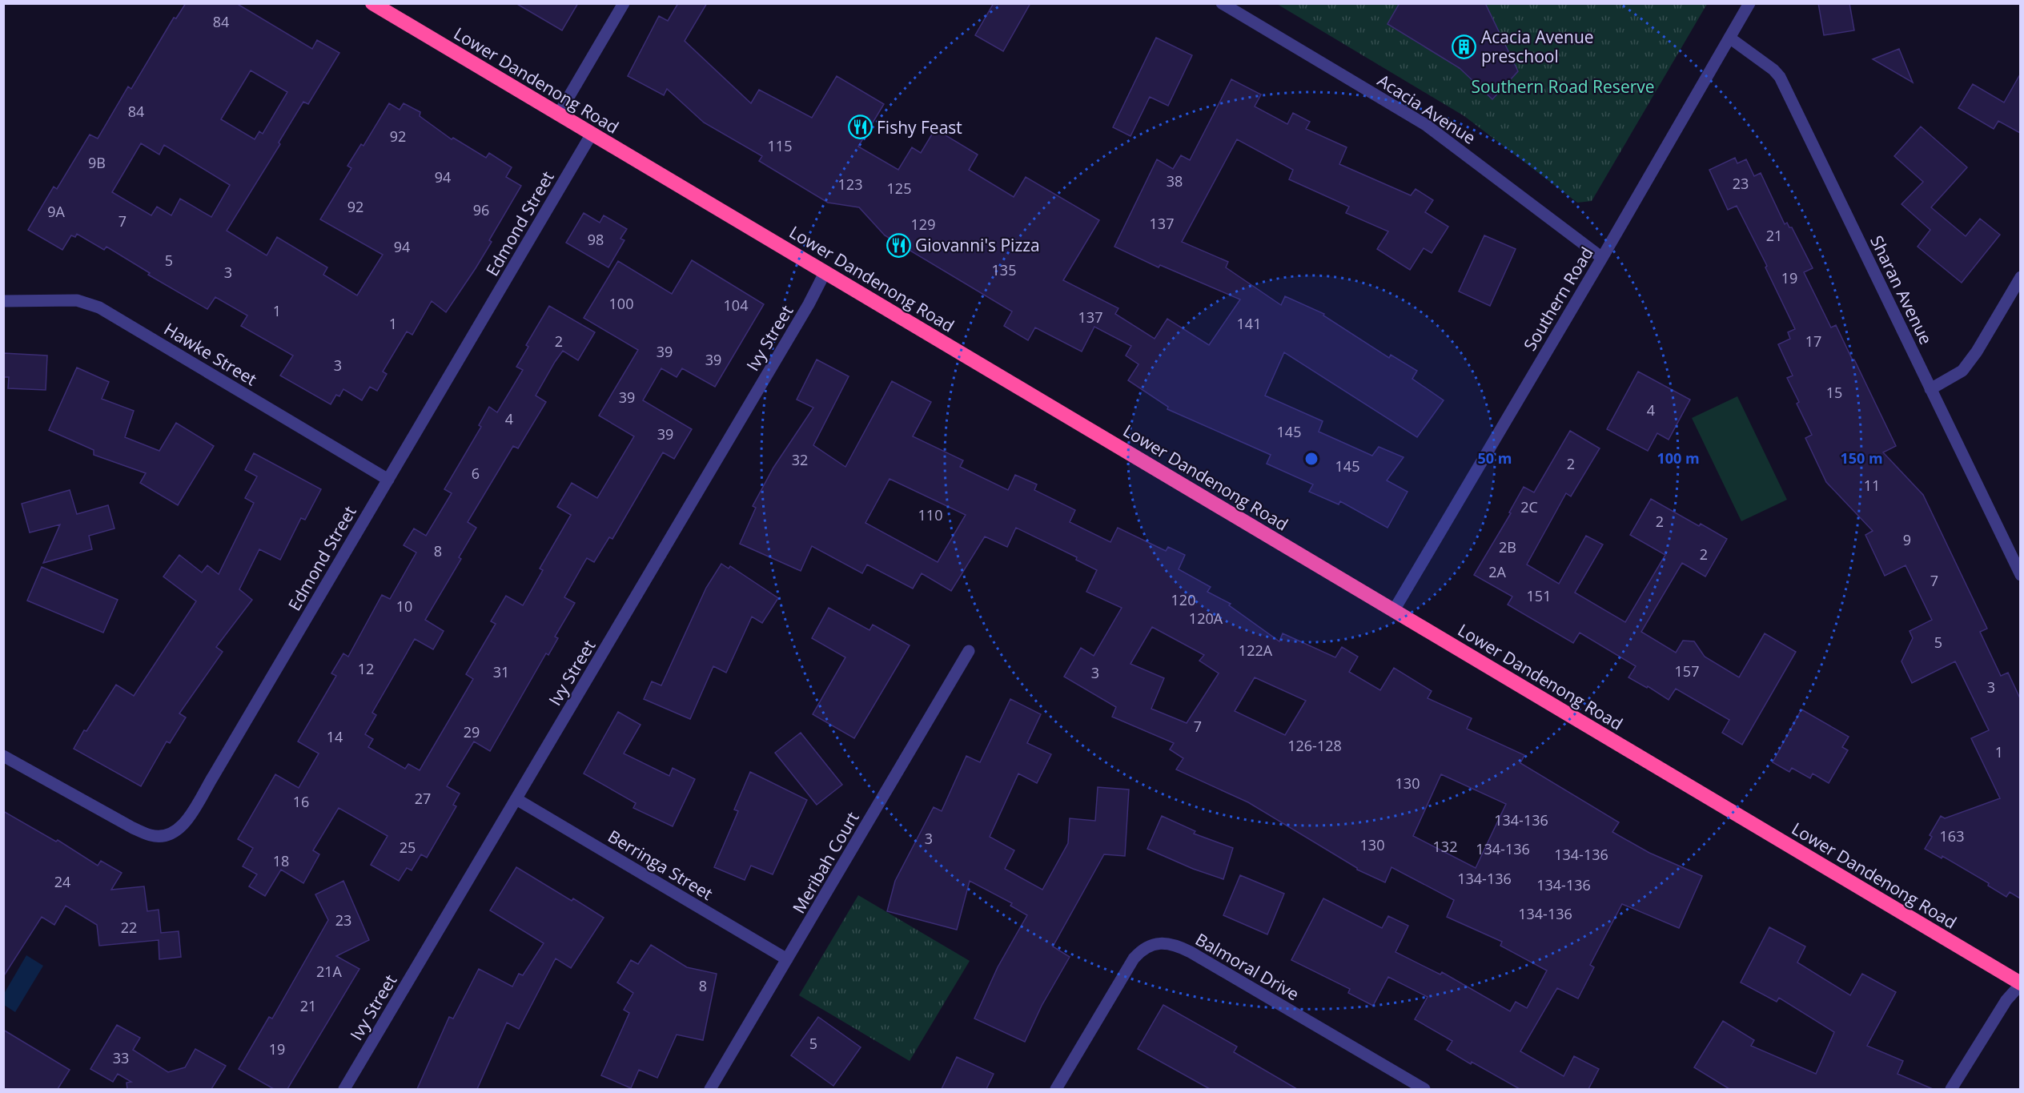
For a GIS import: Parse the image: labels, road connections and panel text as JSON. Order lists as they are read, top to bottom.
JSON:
{
  "streets": {
    "highway": ["Lower Dandenong Road"],
    "street": [
      "Acacia Avenue",
      "Edmond Street",
      "Sharan Avenue",
      "Southern Road",
      "Ivy Street",
      "Hawke Street",
      "Meribah Court",
      "Berringa Street",
      "Balmoral Drive"
    ]
  },
  "crossings": [
    ["Lower Dandenong Road", "Edmond Street"],
    ["Lower Dandenong Road", "Southern Road"],
    ["Lower Dandenong Road", "Ivy Street"],
    ["Acacia Avenue", "Southern Road"],
    ["Edmond Street", "Hawke Street"],
    ["Sharan Avenue", "Southern Road"],
    ["Ivy Street", "Berringa Street"],
    ["Meribah Court", "Berringa Street"]
  ],
  "parks": ["Southern Road Reserve"],
  "places": {
    "building": ["Acacia Avenue preschool"],
    "restaurant": ["Fishy Feast", "Giovanni's Pizza"]
  },
  "house_numbers": [
    "84",
    "84",
    "92",
    "115",
    "9B",
    "94",
    "38",
    "23",
    "123",
    "125",
    "92",
    "96",
    "9A",
    "7",
    "137",
    "129",
    "21",
    "98",
    "94",
    "5",
    "135",
    "3",
    "19",
    "100",
    "104",
    "1",
    "137",
    "1",
    "141",
    "2",
    "17",
    "39",
    "39",
    "3",
    "15",
    "39",
    "4",
    "4",
    "145",
    "39",
    "32",
    "2",
    "145",
    "6",
    "11",
    "2C",
    "110",
    "2",
    "9",
    "2B",
    "8",
    "2",
    "2A",
    "7",
    "151",
    "120",
    "10",
    "120A",
    "5",
    "122A",
    "12",
    "157",
    "31",
    "3",
    "3",
    "7",
    "29",
    "14",
    "126-128",
    "1",
    "130",
    "27",
    "16",
    "134-136",
    "163",
    "3",
    "130",
    "132",
    "25",
    "134-136",
    "134-136",
    "18",
    "134-136",
    "24",
    "134-136",
    "134-136",
    "23",
    "22",
    "21A",
    "8",
    "21",
    "5",
    "19",
    "33"
  ],
  "rings": ["50 m", "100 m", "150 m"]
}
